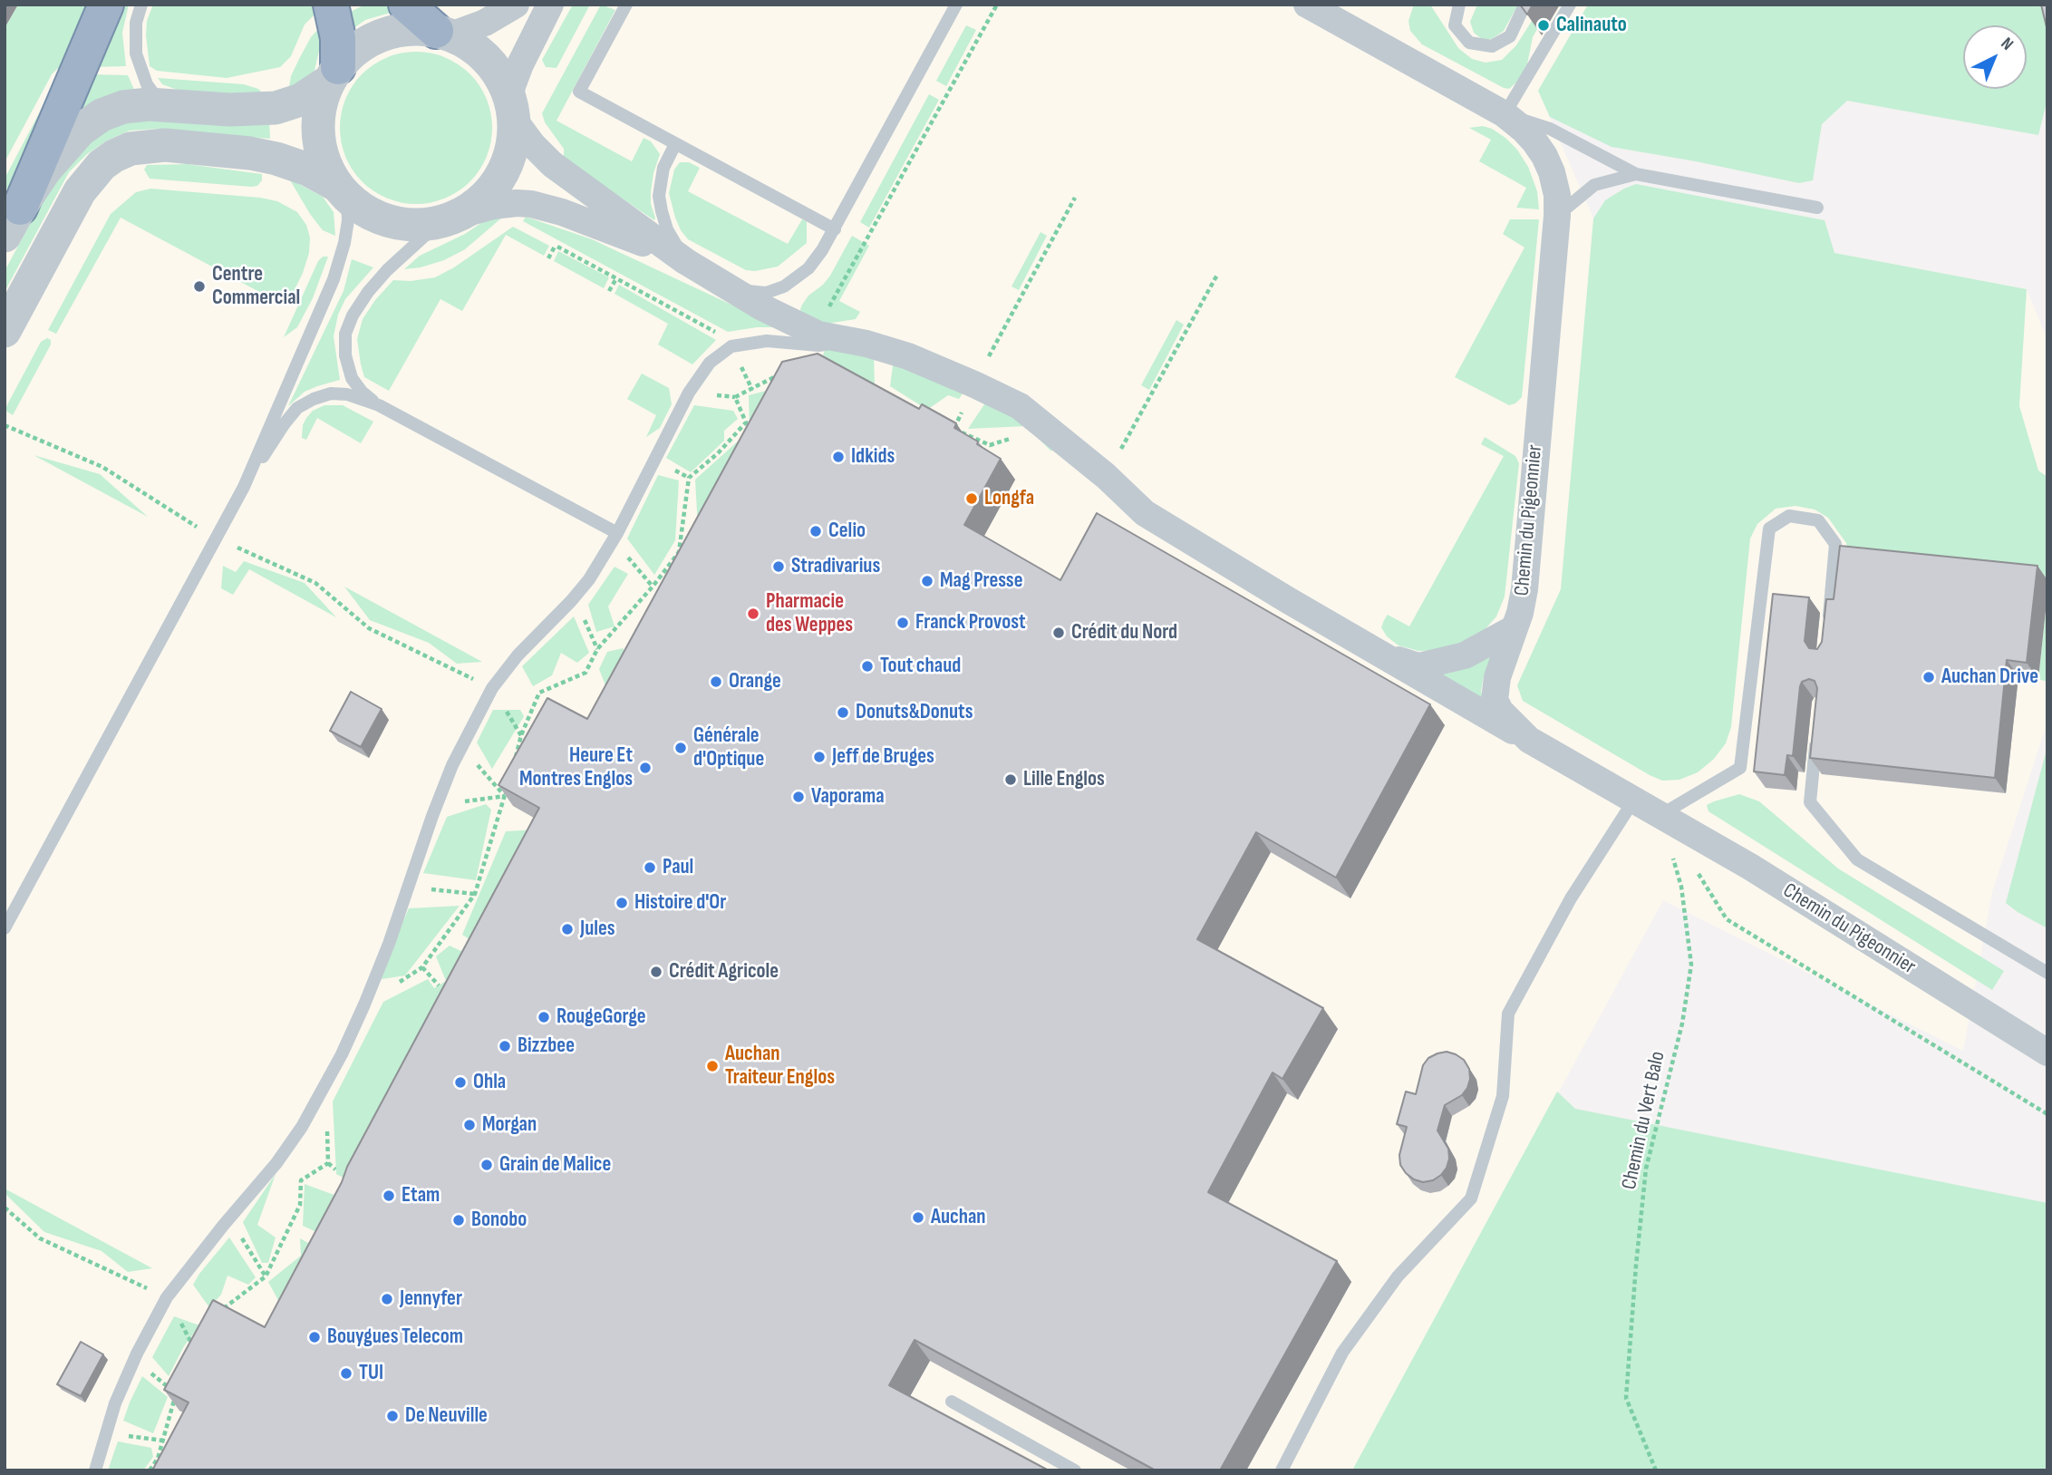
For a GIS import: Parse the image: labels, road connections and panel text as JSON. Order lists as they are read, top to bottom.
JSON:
{
  "streets": {
    "street": ["Chemin du Pigeonnier"],
    "path": ["Chemin du Vert Balo"]
  },
  "crossings": [
    ["Chemin du Pigeonnier", "Chemin du Vert Balo"]
  ],
  "places": [
    "Calinauto",
    "Centre Commercial",
    "Idkids",
    "Longfa",
    "Celio",
    "Stradivarius",
    "Mag Presse",
    "Pharmacie des Weppes",
    "Franck Provost",
    "Crédit du Nord",
    "Tout chaud",
    "Auchan Drive",
    "Orange",
    "Donuts&Donuts",
    "Générale d'Optique",
    "Jeff de Bruges",
    "Heure Et Montres Englos",
    "Lille Englos",
    "Vaporama",
    "Paul",
    "Histoire d'Or",
    "Jules",
    "Crédit Agricole",
    "RougeGorge",
    "Bizzbee",
    "Auchan Traiteur Englos",
    "Ohla",
    "Morgan",
    "Grain de Malice",
    "Etam",
    "Auchan",
    "Bonobo",
    "Jennyfer",
    "Bouygues Telecom",
    "TUI",
    "De Neuville"
  ],
  "north": "top right"
}
